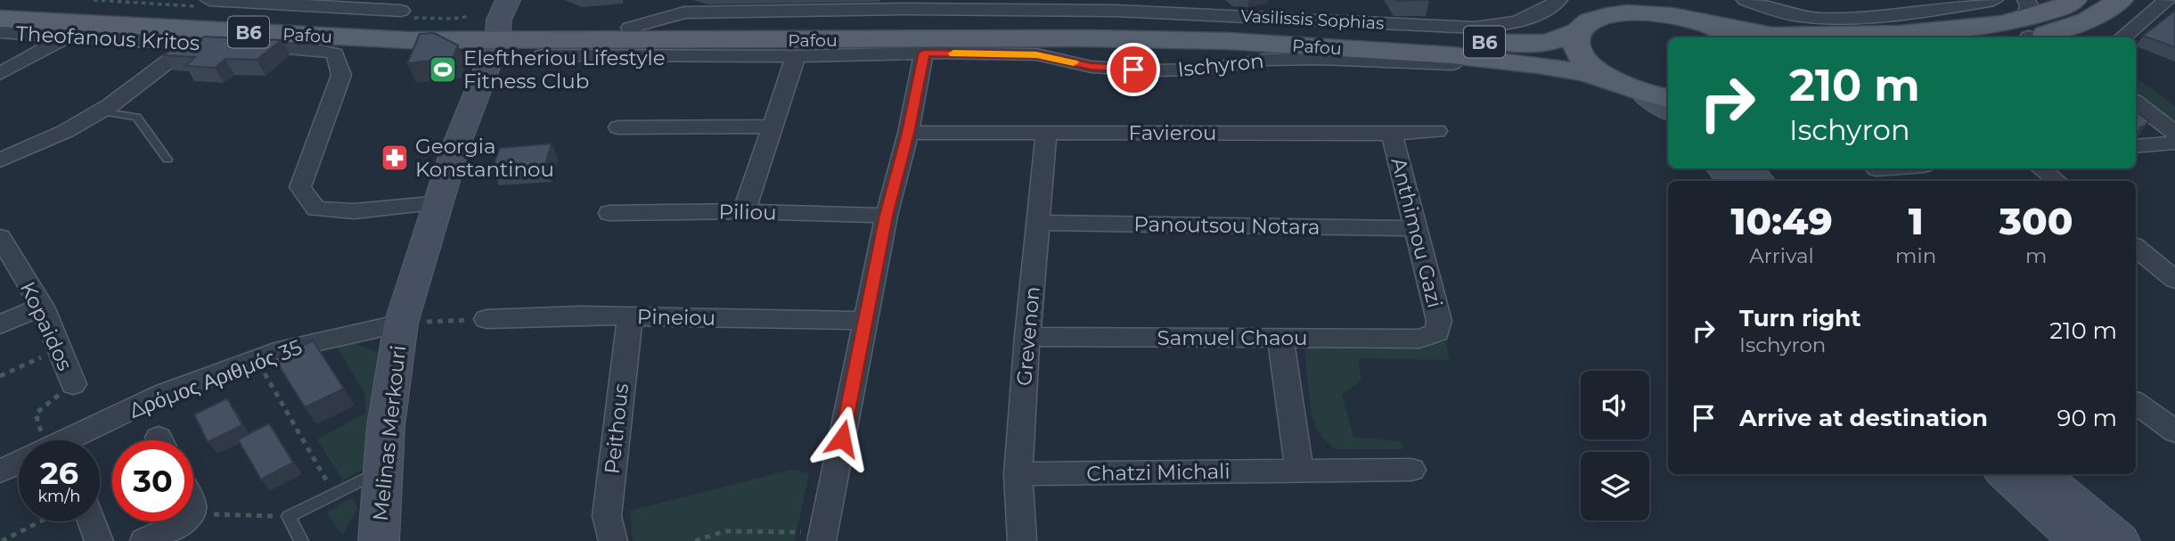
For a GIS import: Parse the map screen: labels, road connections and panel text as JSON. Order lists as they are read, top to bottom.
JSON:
{
  "streets": {
    "main road": ["B6", "Pafou", "Melinas Merkouri"],
    "street": [
      "Vasilissis Sophias",
      "Theofanous Kritos",
      "Ischyron",
      "Favierou",
      "Piliou",
      "Panoutsou Notara",
      "Anthimou Gazi",
      "Pineiou",
      "Kopaidos",
      "Grevenon",
      "Samuel Chaou",
      "Δρόμος Αριθμός 35",
      "Peithous",
      "Chatzi Michali"
    ]
  },
  "crossings": [
    ["Vasilissis Sophias", "Pafou"],
    ["B6", "Pafou"],
    ["Pafou", "Melinas Merkouri"],
    ["Theofanous Kritos", "Melinas Merkouri"],
    ["Favierou", "Anthimou Gazi"],
    ["Favierou", "Grevenon"],
    ["Panoutsou Notara", "Anthimou Gazi"],
    ["Panoutsou Notara", "Grevenon"],
    ["Anthimou Gazi", "Samuel Chaou"],
    ["Pineiou", "Peithous"],
    ["Grevenon", "Samuel Chaou"],
    ["Grevenon", "Chatzi Michali"],
    ["Δρόμος Αριθμός 35", "Melinas Merkouri"]
  ],
  "places": {
    "sports": ["Eleftheriou Lifestyle Fitness Club"],
    "pharmacy": ["Georgia Konstantinou"]
  },
  "page": {
    "turn": ["210 m", "Ischyron"],
    "eta": [
      "10:49",
      "Arrival",
      "1",
      "min",
      "300",
      "m"
    ],
    "list": [
      {
        "name": "Turn right",
        "note": "Ischyron",
        "value": "210 m"
      },
      {
        "name": "Arrive at destination",
        "value": "90 m"
      }
    ],
    "speed": "26 km/h",
    "limit": "30"
  }
}
